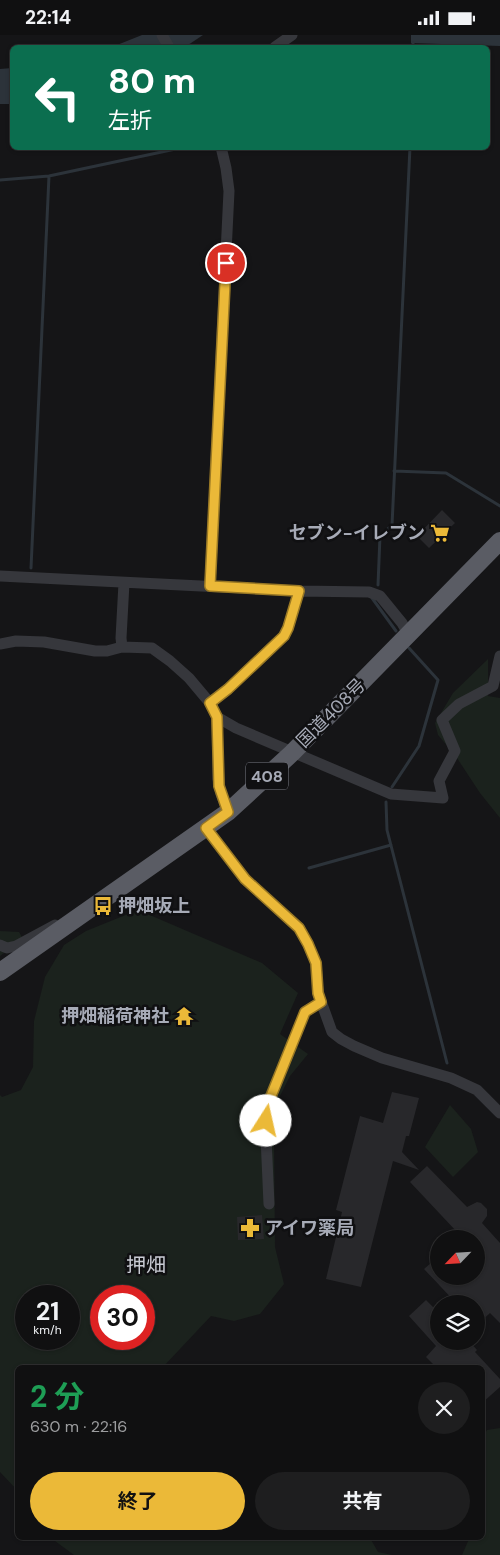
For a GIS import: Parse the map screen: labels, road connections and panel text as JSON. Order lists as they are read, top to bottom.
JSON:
{
  "streets": {
    "highway": ["国道408号", "408"]
  },
  "districts": ["押畑"],
  "places": {
    "supermarket": ["セブン-イレブン"],
    "bus stop": ["押畑坂上"],
    "temple": ["押畑稲荷神社"],
    "pharmacy": ["アイワ薬局"]
  },
  "north": "bottom left",
  "page": {
    "status": "22:14",
    "turn": ["80 m", "左折"],
    "speed": "21 km/h",
    "limit": "30",
    "heading": ["2 分", "630 m · 22:16"],
    "buttons": ["終了", "共有"]
  }
}
